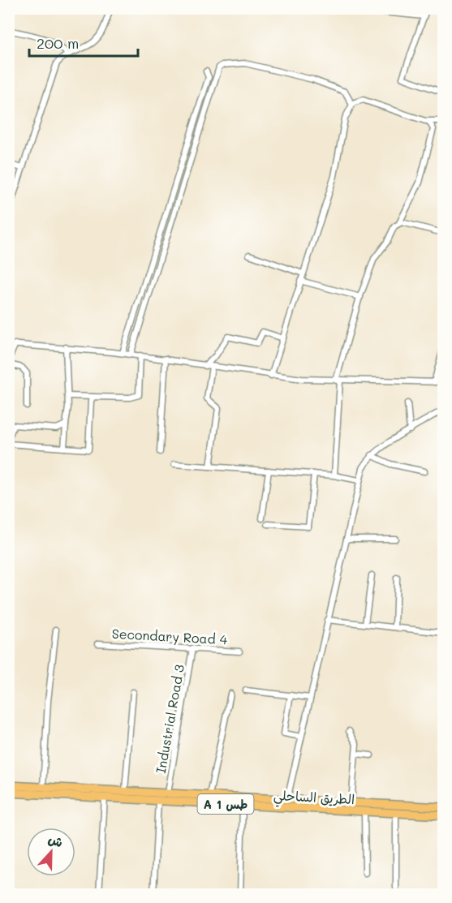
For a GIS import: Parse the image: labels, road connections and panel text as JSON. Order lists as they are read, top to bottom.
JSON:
{
  "streets": {
    "highway": ["الطريق الساحلي", "A 1 طس"],
    "street": ["Secondary Road 4", "Industrial Road 3"]
  },
  "crossings": [
    ["Secondary Road 4", "Industrial Road 3"],
    ["Industrial Road 3", "الطريق الساحلي"]
  ],
  "scale_bar": "200 m",
  "north": "top"
}
